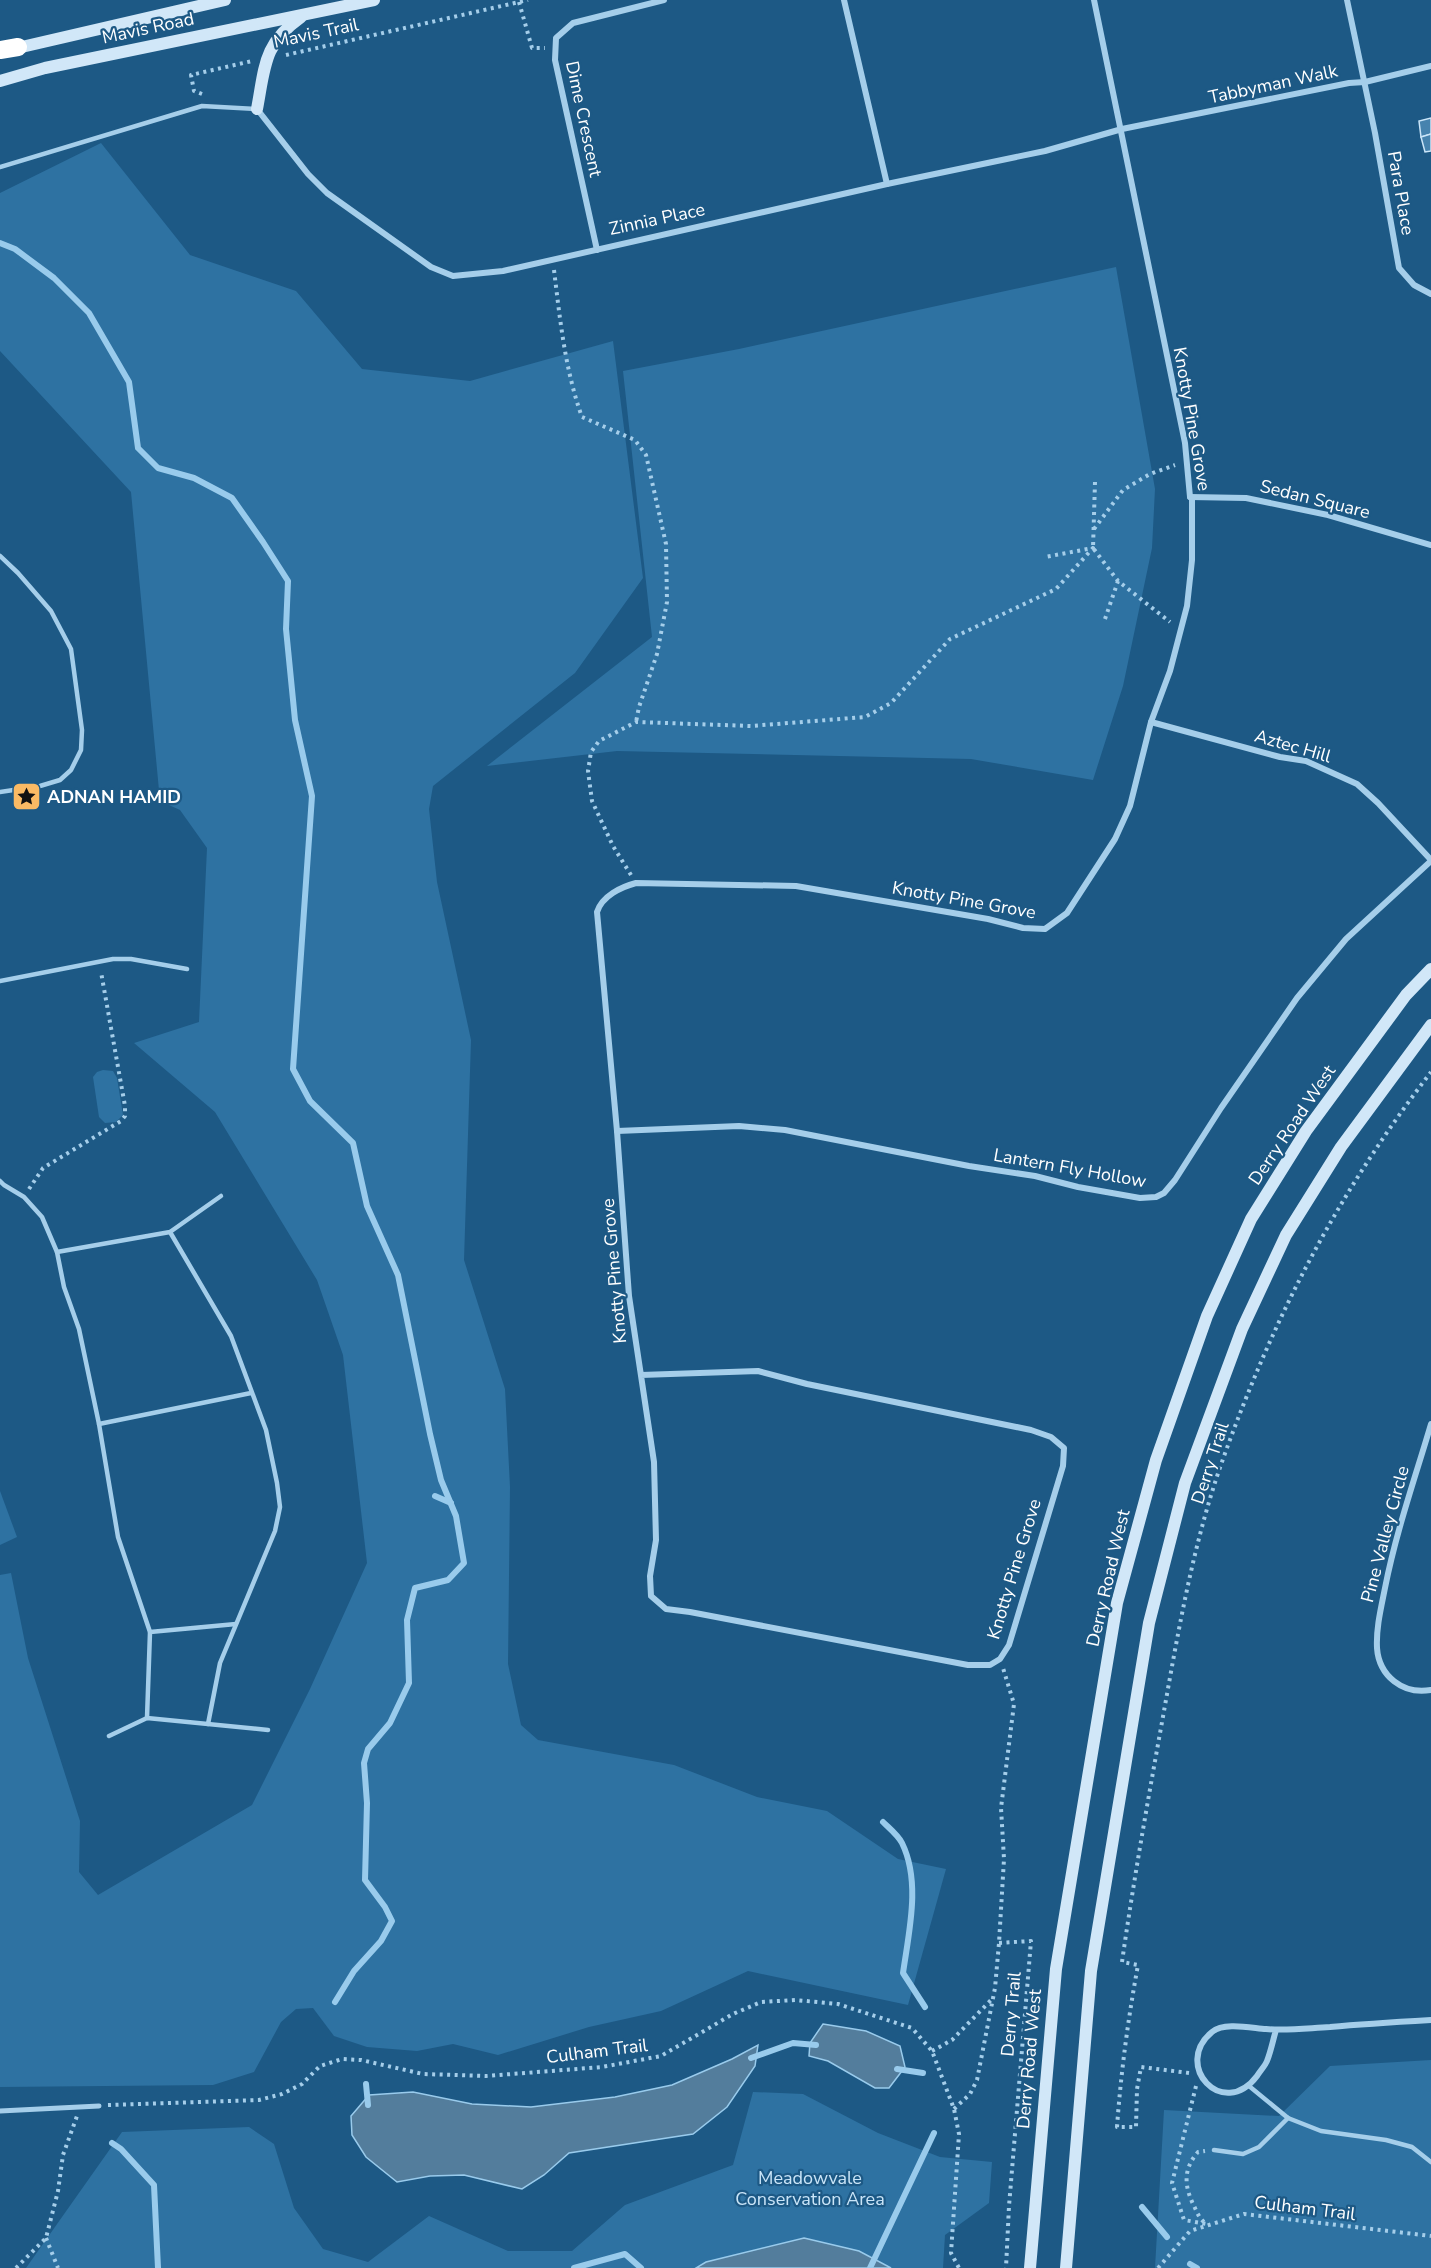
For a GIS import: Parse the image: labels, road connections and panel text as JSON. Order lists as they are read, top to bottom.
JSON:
{
  "streets": {
    "main road": ["Mavis Road", "Derry Road West"],
    "street": [
      "Tabbyman Walk",
      "Dime Crescent",
      "Para Place",
      "Zinnia Place",
      "Knotty Pine Grove",
      "Sedan Square",
      "Aztec Hill",
      "Lantern Fly Hollow",
      "Pine Valley Circle"
    ],
    "path": ["Mavis Trail", "Derry Trail", "Culham Trail"]
  },
  "crossings": [
    ["Tabbyman Walk", "Para Place"],
    ["Tabbyman Walk", "Zinnia Place"],
    ["Tabbyman Walk", "Knotty Pine Grove"],
    ["Dime Crescent", "Zinnia Place"],
    ["Zinnia Place", "Knotty Pine Grove"],
    ["Knotty Pine Grove", "Sedan Square"],
    ["Knotty Pine Grove", "Aztec Hill"],
    ["Knotty Pine Grove", "Lantern Fly Hollow"],
    ["Aztec Hill", "Lantern Fly Hollow"]
  ],
  "parks": ["Meadowvale Conservation Area"],
  "places": {
    "place": ["ADNAN HAMID"]
  }
}
